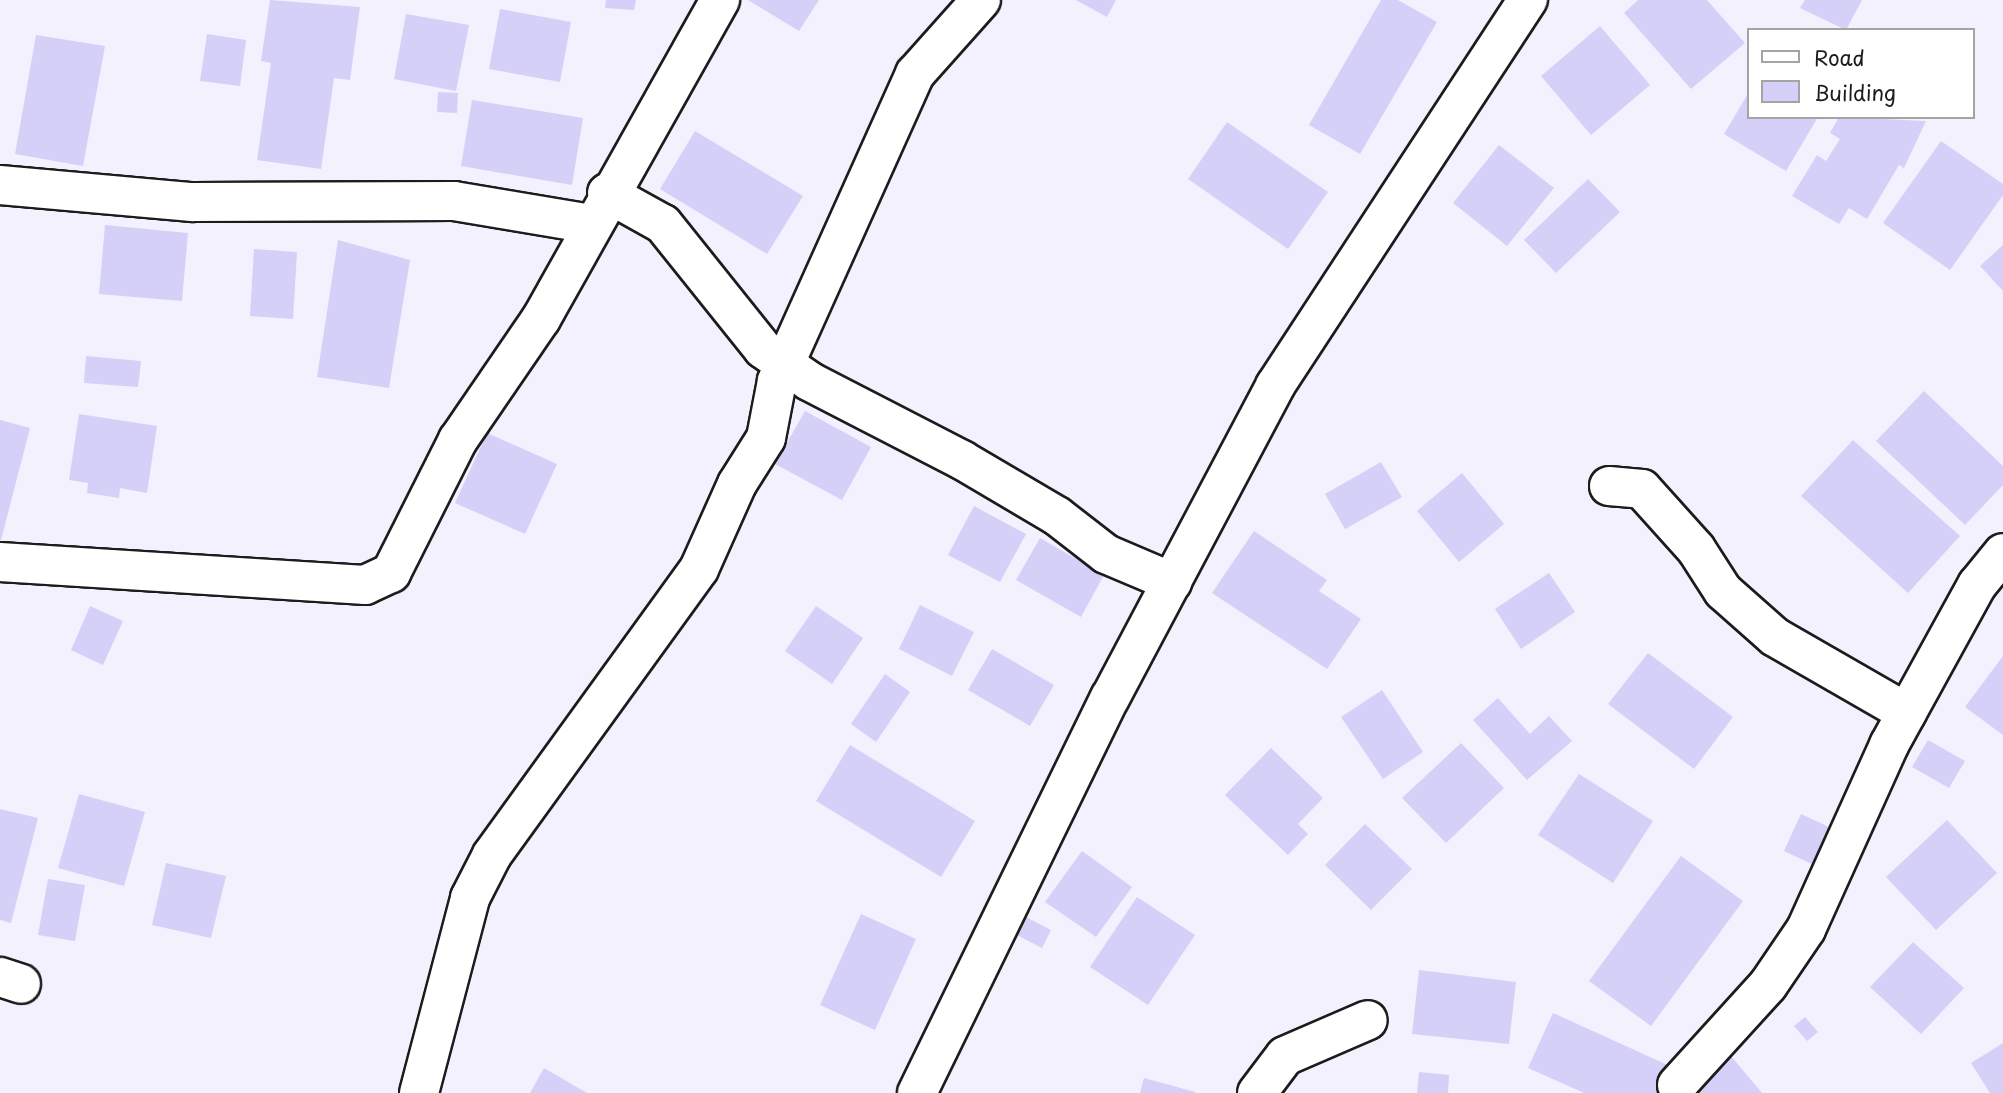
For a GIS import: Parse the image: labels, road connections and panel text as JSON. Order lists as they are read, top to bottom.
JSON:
{
  "legend": ["Road", "Building"]
}
